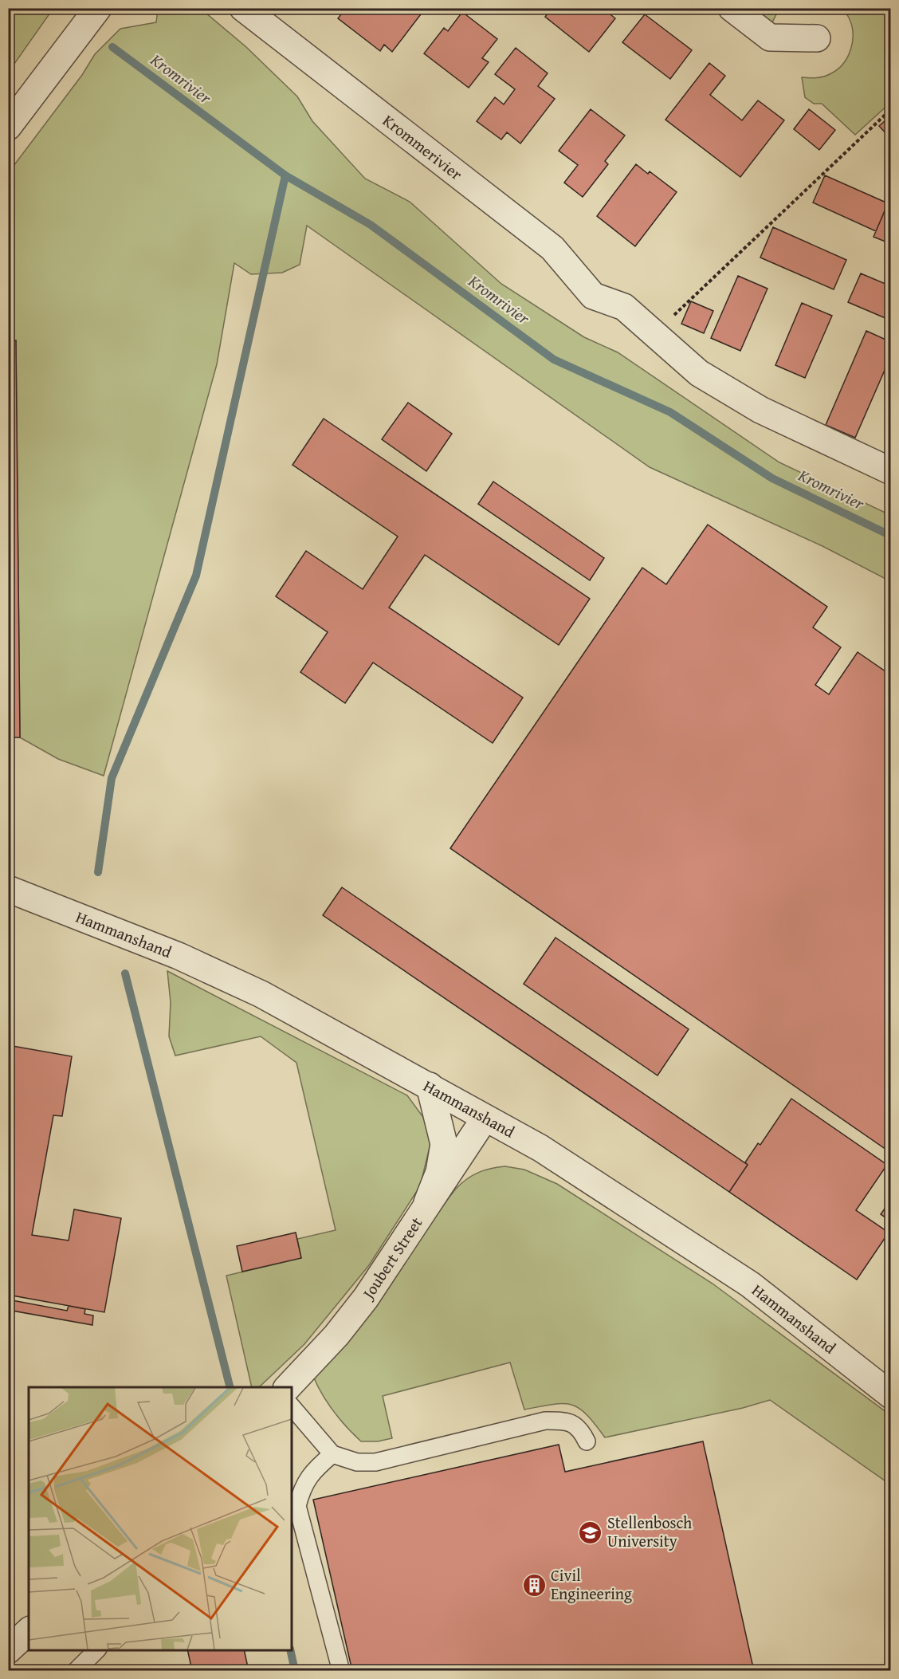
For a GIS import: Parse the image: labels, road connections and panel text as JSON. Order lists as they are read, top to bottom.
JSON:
{
  "streets": {
    "street": ["Krommerivier", "Hammanshand", "Joubert Street"]
  },
  "crossings": [
    ["Hammanshand", "Joubert Street"]
  ],
  "water": ["Kromrivier"],
  "places": {
    "school or university": ["Stellenbosch University"],
    "building": ["Civil Engineering"]
  }
}
